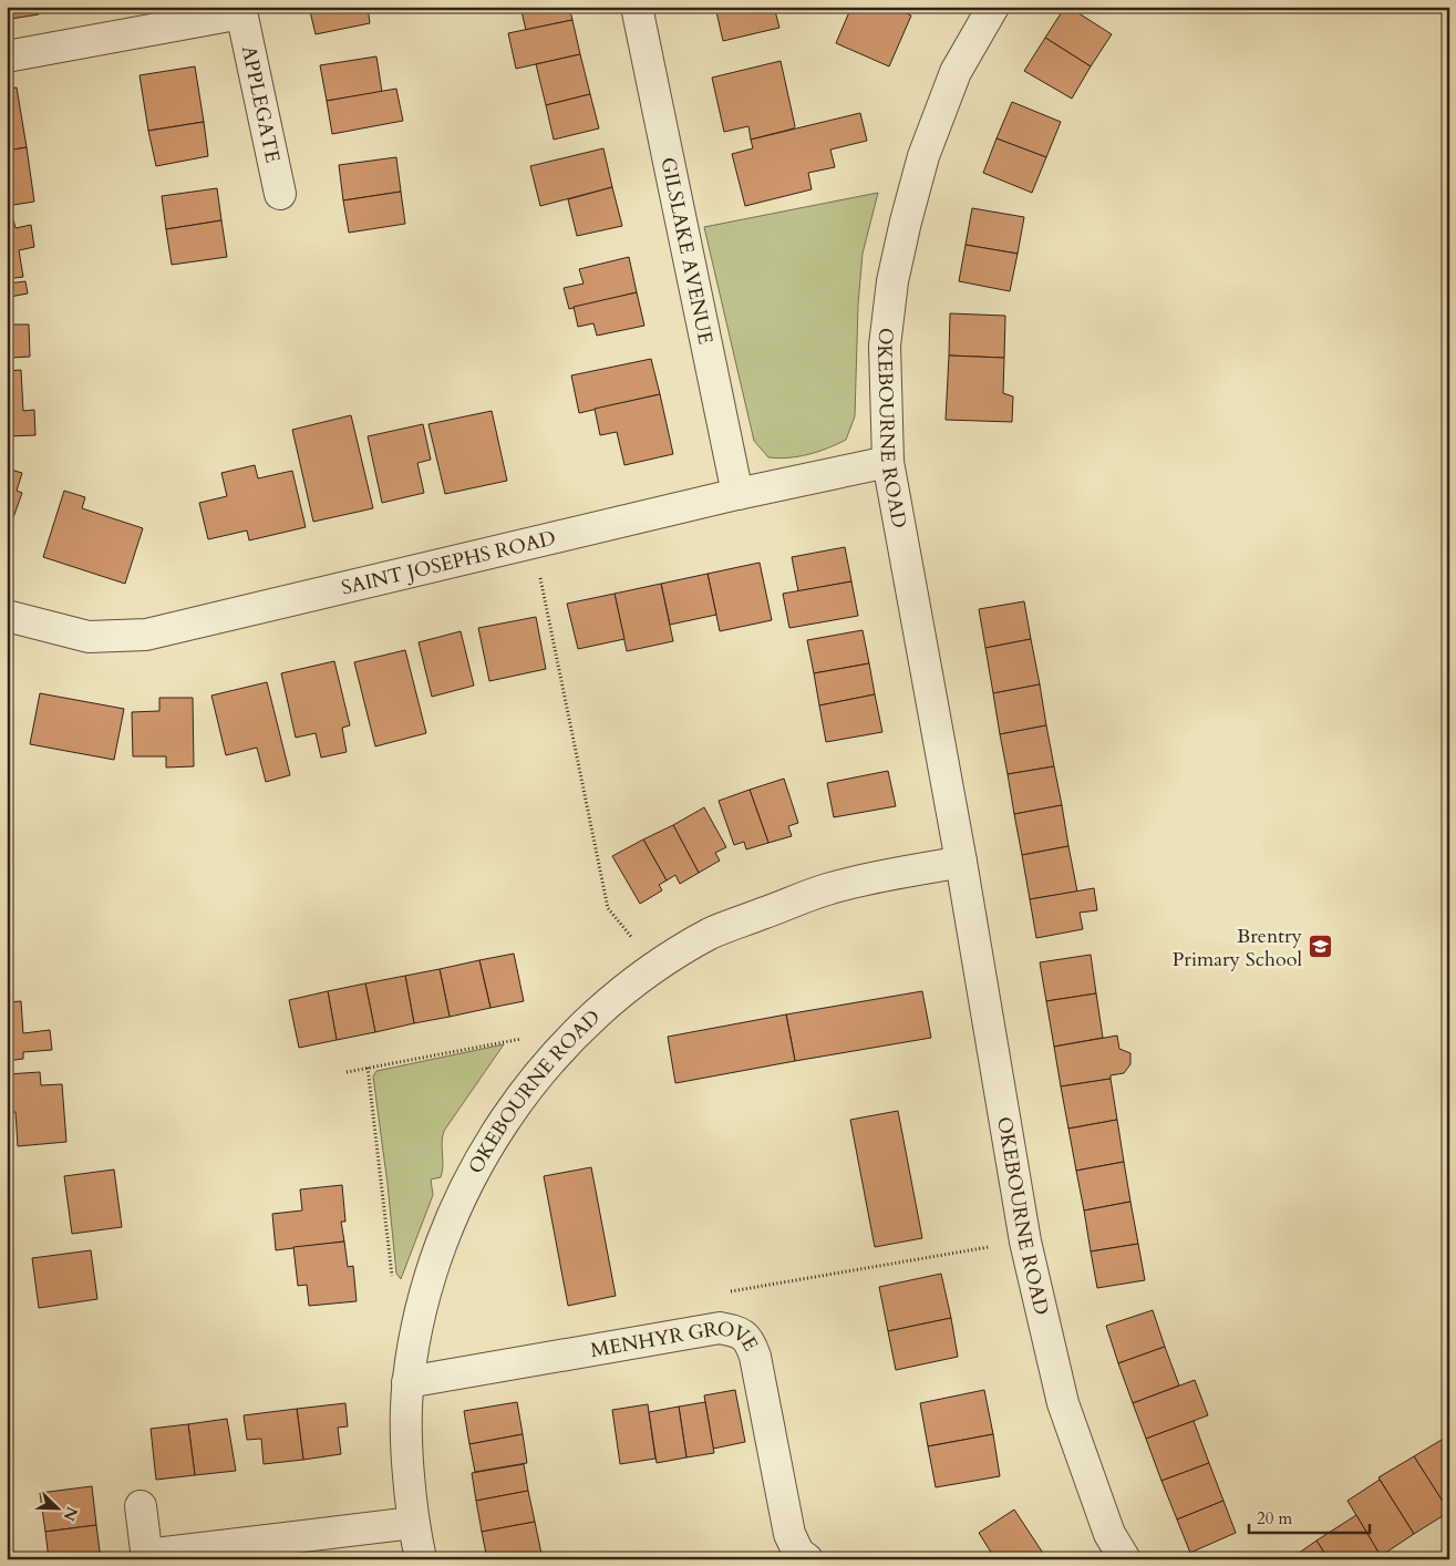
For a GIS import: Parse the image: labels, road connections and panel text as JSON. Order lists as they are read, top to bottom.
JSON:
{
  "streets": {
    "street": [
      "APPLEGATE",
      "GILSLAKE AVENUE",
      "OKEBOURNE ROAD",
      "SAINT JOSEPHS ROAD",
      "MENHYR GROVE"
    ]
  },
  "crossings": [
    ["GILSLAKE AVENUE", "SAINT JOSEPHS ROAD"],
    ["OKEBOURNE ROAD", "SAINT JOSEPHS ROAD"],
    ["OKEBOURNE ROAD", "MENHYR GROVE"]
  ],
  "places": {
    "school or university": ["Brentry Primary School"]
  },
  "scale_bar": "20 m",
  "north": "bottom right"
}
